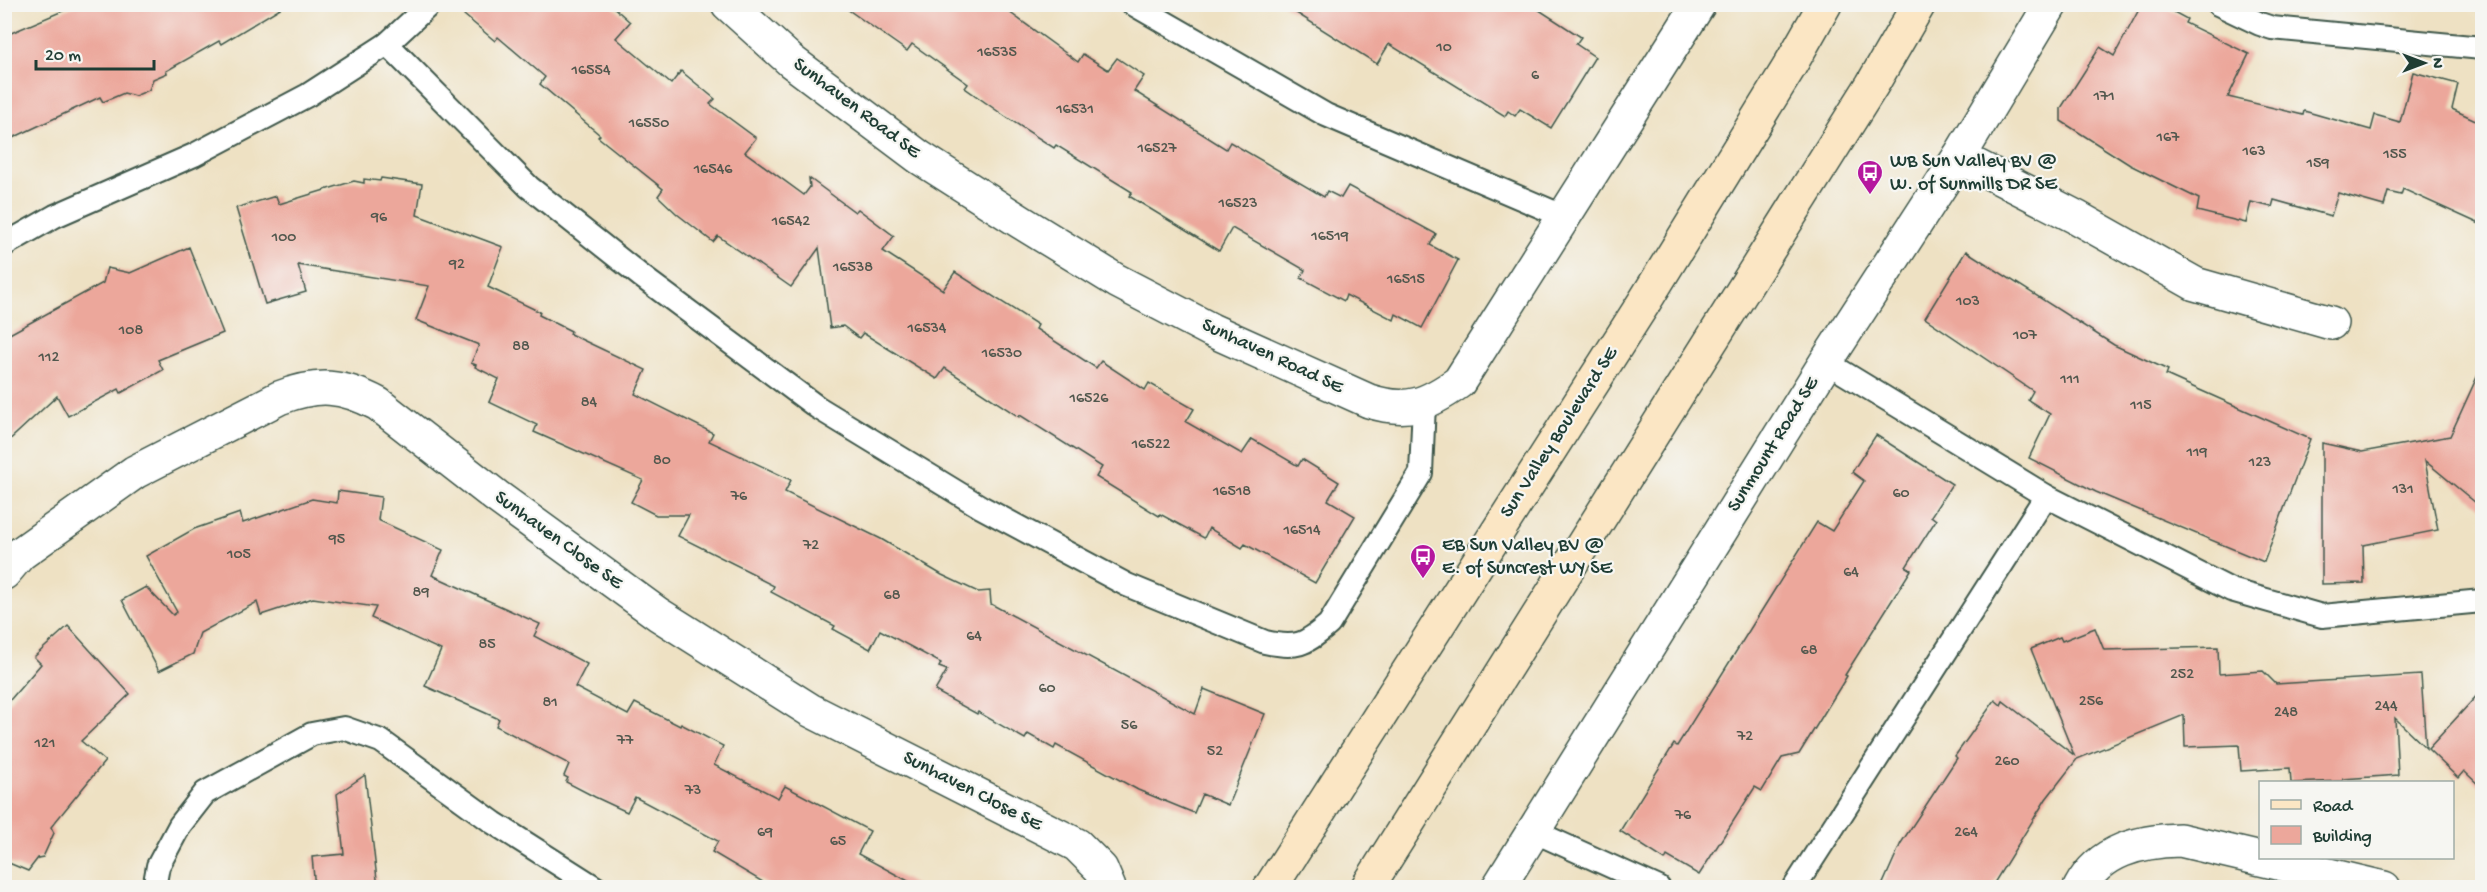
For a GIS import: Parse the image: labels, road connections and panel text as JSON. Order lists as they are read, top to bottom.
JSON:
{
  "streets": {
    "main road": ["Sun Valley Boulevard SE"],
    "street": ["Sunhaven Road SE", "Sunmount Road SE", "Sunhaven Close SE"]
  },
  "places": {
    "bus stop": ["WB Sun Valley BV @ W. of Sunmills DR SE", "EB Sun Valley BV @ E. of Suncrest WY SE"]
  },
  "house_numbers": [
    "10",
    "16535",
    "16554",
    "6",
    "171",
    "16531",
    "16550",
    "167",
    "16527",
    "163",
    "155",
    "159",
    "16546",
    "16523",
    "96",
    "16542",
    "16519",
    "100",
    "92",
    "16538",
    "16515",
    "103",
    "16534",
    "108",
    "107",
    "88",
    "16530",
    "112",
    "111",
    "16526",
    "84",
    "115",
    "16522",
    "119",
    "80",
    "123",
    "131",
    "16518",
    "60",
    "76",
    "16514",
    "95",
    "72",
    "105",
    "64",
    "89",
    "68",
    "64",
    "85",
    "68",
    "252",
    "60",
    "256",
    "81",
    "244",
    "248",
    "56",
    "72",
    "77",
    "121",
    "52",
    "260",
    "73",
    "76",
    "69",
    "264",
    "65"
  ],
  "legend": ["Road", "Building"],
  "scale_bar": "20 m",
  "north": "right"
}
